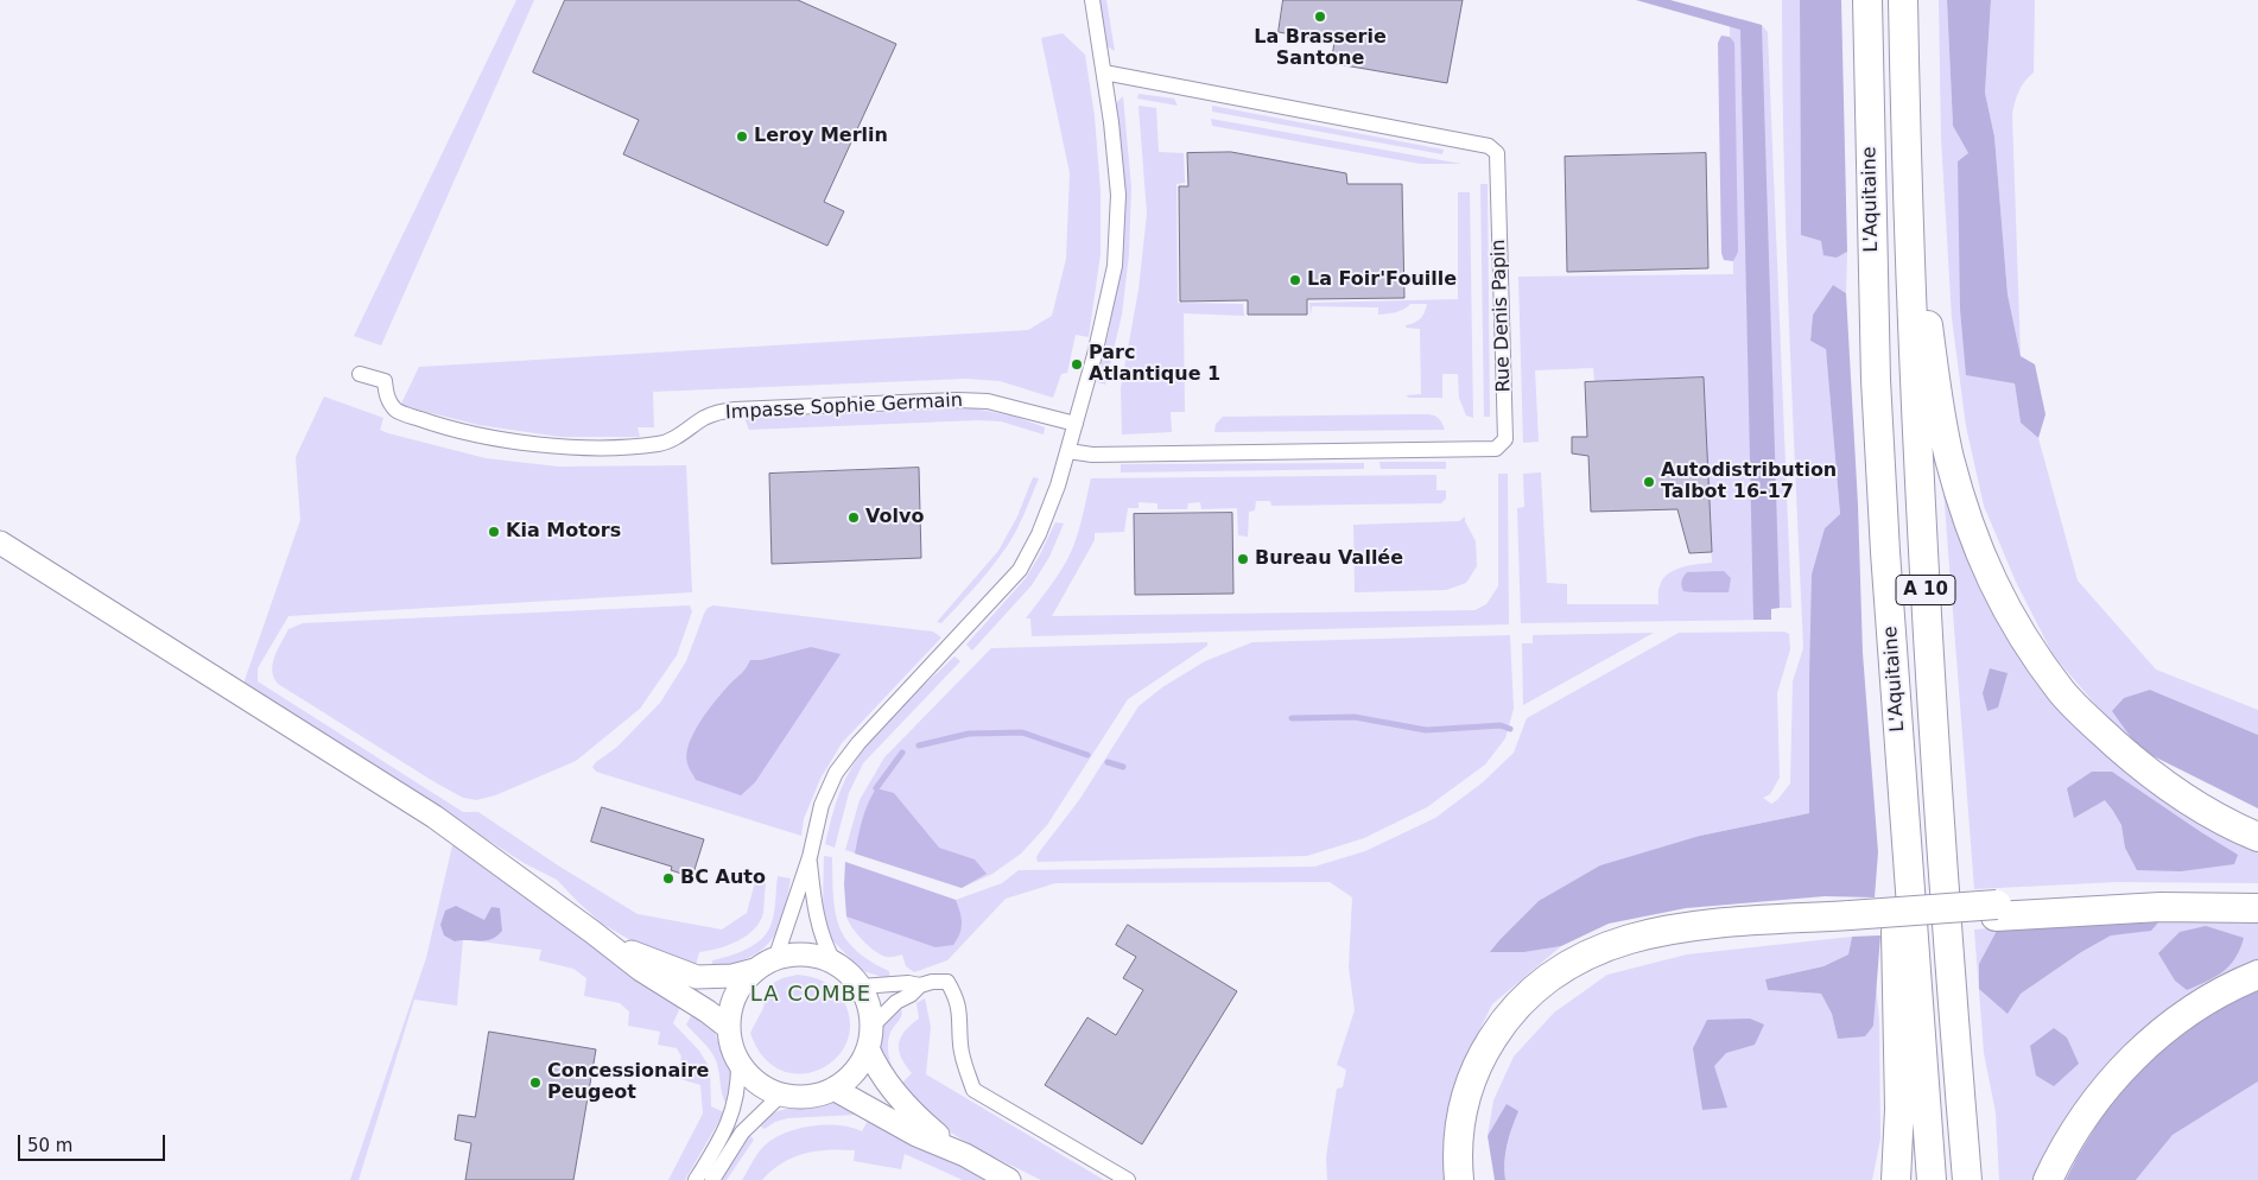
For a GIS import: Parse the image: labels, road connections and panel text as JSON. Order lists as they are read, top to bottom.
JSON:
{
  "streets": {
    "highway": ["L'Aquitaine", "A 10"],
    "street": ["Rue Denis Papin", "Impasse Sophie Germain"]
  },
  "districts": ["LA COMBE"],
  "places": [
    "La Brasserie Santone",
    "Leroy Merlin",
    "La Foir'Fouille",
    "Parc Atlantique 1",
    "Autodistribution Talbot 16-17",
    "Volvo",
    "Kia Motors",
    "Bureau Vallée",
    "BC Auto",
    "Concessionaire Peugeot"
  ],
  "scale_bar": "50 m"
}
